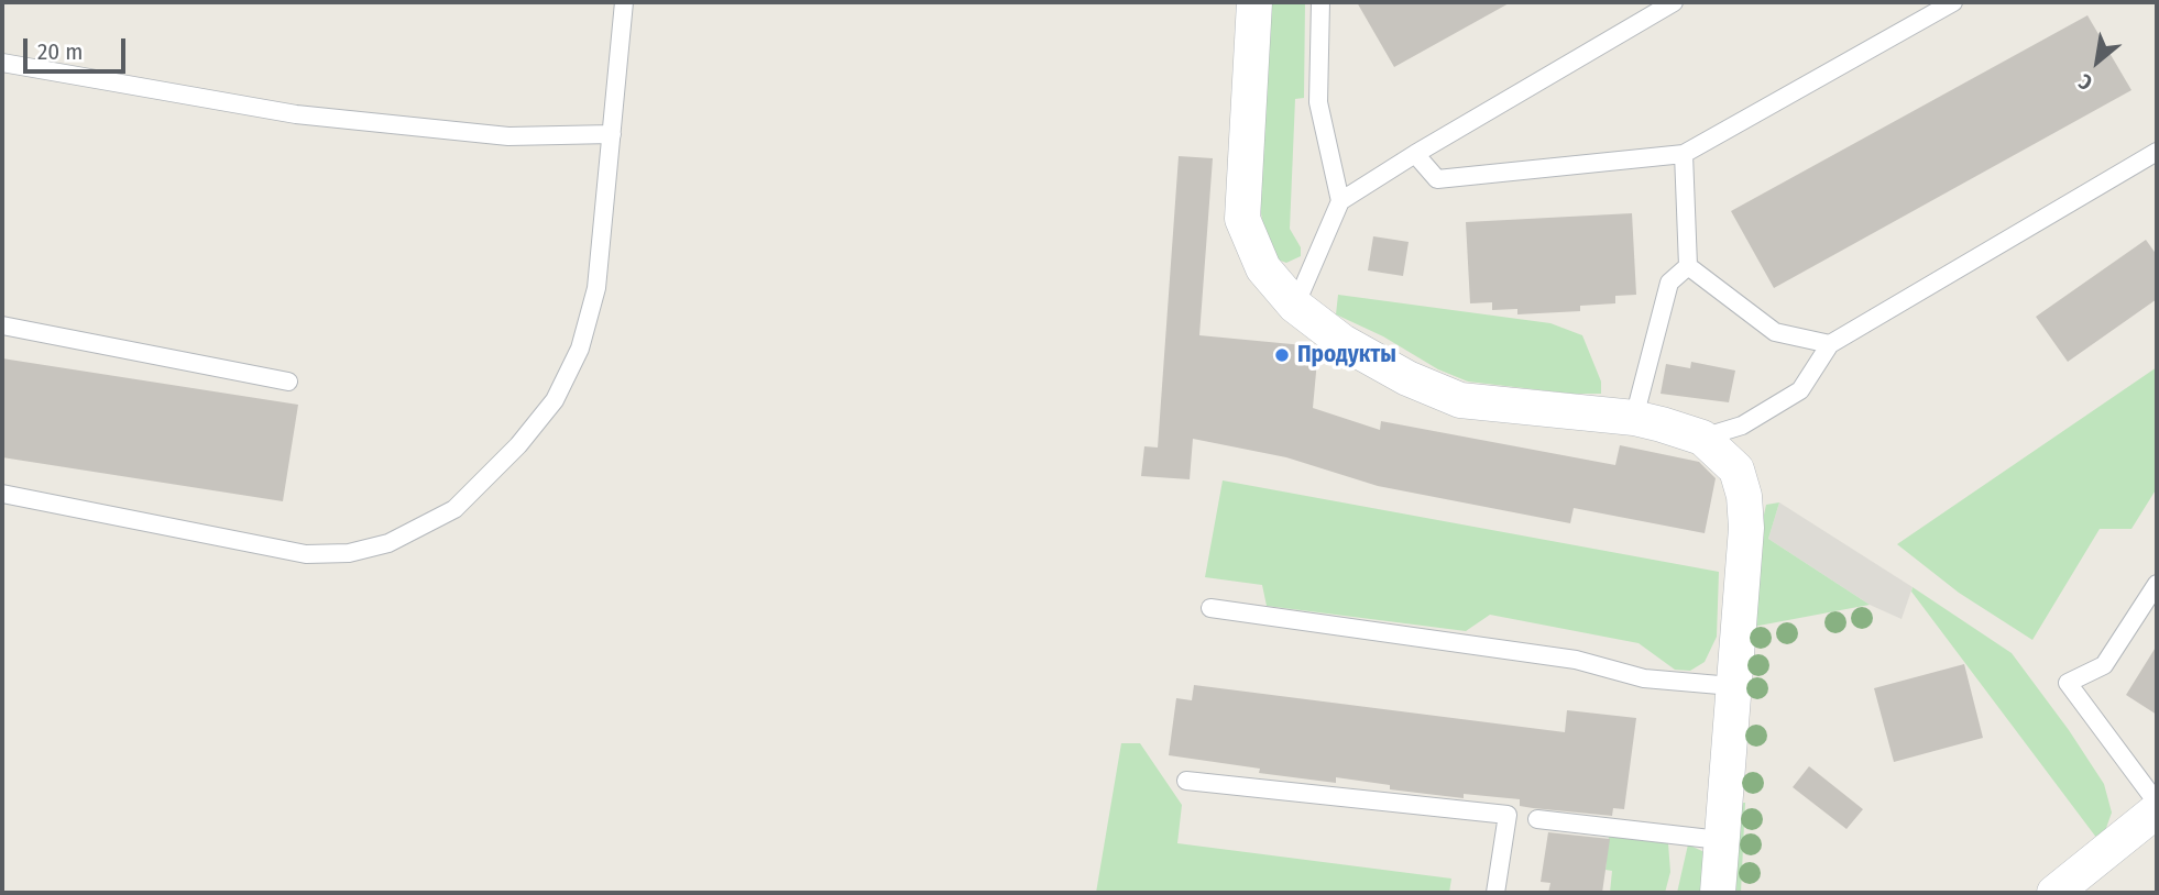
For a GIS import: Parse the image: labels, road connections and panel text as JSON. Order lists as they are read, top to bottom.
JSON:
{
  "places": ["Продукты"],
  "scale_bar": "20 m",
  "north": "bottom left"
}
